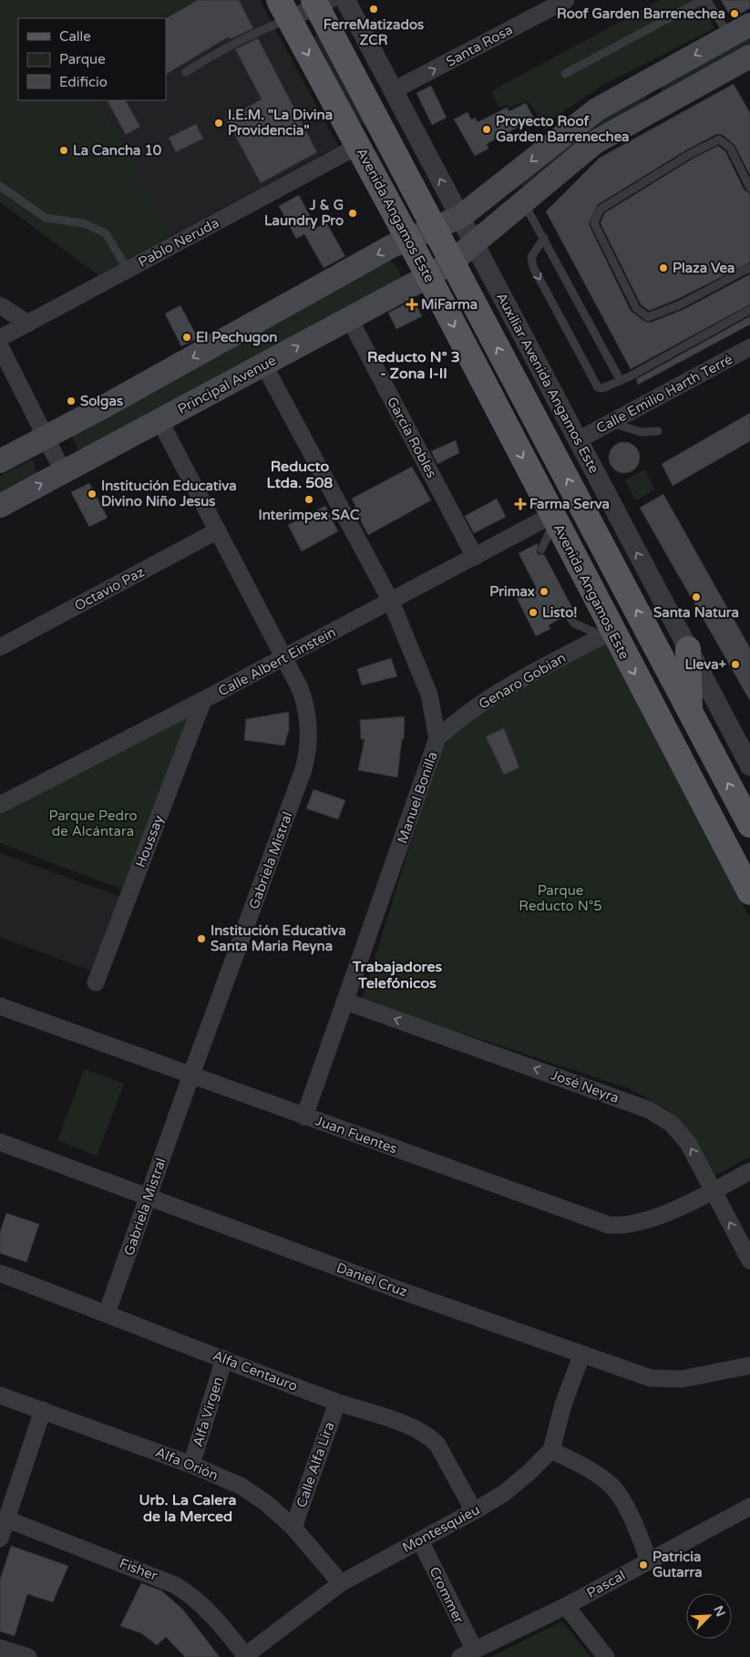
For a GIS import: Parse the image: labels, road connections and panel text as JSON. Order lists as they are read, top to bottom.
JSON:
{
  "streets": {
    "main road": ["Avenida Angamos Este", "Principal Avenue"],
    "street": [
      "Santa Rosa",
      "Pablo Neruda",
      "Auxiliar Avenida Angamos Este",
      "Calle Emilio Harth Terré",
      "García Robles",
      "Octavio Paz",
      "Calle Albert Einstein",
      "Genaro Gobian",
      "Manuel Bonilla",
      "Houssay",
      "Gabriela Mistral",
      "José Neyra",
      "Juan Fuentes",
      "Daniel Cruz",
      "Alfa Centauro",
      "Alfa Virgen",
      "Alfa Orión",
      "Calle Alfa Lira",
      "Montesquieu",
      "Fisher",
      "Pascal",
      "Crommer"
    ]
  },
  "crossings": [
    ["Santa Rosa", "Auxiliar Avenida Angamos Este"],
    ["Avenida Angamos Este", "Pablo Neruda"],
    ["Avenida Angamos Este", "Principal Avenue"],
    ["Avenida Angamos Este", "Calle Albert Einstein"],
    ["Avenida Angamos Este", "Genaro Gobian"],
    ["Auxiliar Avenida Angamos Este", "Principal Avenue"],
    ["Auxiliar Avenida Angamos Este", "Calle Emilio Harth Terré"],
    ["Principal Avenue", "García Robles"],
    ["Principal Avenue", "Manuel Bonilla"],
    ["Principal Avenue", "Gabriela Mistral"],
    ["García Robles", "Calle Albert Einstein"],
    ["Octavio Paz", "Gabriela Mistral"],
    ["Calle Albert Einstein", "Manuel Bonilla"],
    ["Calle Albert Einstein", "Houssay"],
    ["Calle Albert Einstein", "Gabriela Mistral"],
    ["Genaro Gobian", "Manuel Bonilla"],
    ["Manuel Bonilla", "José Neyra"],
    ["Manuel Bonilla", "Juan Fuentes"],
    ["Gabriela Mistral", "Juan Fuentes"],
    ["Gabriela Mistral", "Daniel Cruz"],
    ["Gabriela Mistral", "Alfa Centauro"],
    ["José Neyra", "Juan Fuentes"],
    ["Daniel Cruz", "Montesquieu"],
    ["Alfa Centauro", "Alfa Virgen"],
    ["Alfa Centauro", "Calle Alfa Lira"],
    ["Alfa Centauro", "Montesquieu"],
    ["Alfa Virgen", "Alfa Orión"],
    ["Alfa Orión", "Calle Alfa Lira"],
    ["Alfa Orión", "Montesquieu"],
    ["Montesquieu", "Fisher"],
    ["Montesquieu", "Crommer"],
    ["Pascal", "Crommer"]
  ],
  "one_way": ["Santa Rosa", "Auxiliar Avenida Angamos Este", "José Neyra"],
  "districts": [
    "Reducto N° 3 - Zona I-II",
    "Reducto Ltda. 508",
    "Trabajadores Telefónicos",
    "Urb. La Calera de la Merced"
  ],
  "parks": ["Parque Pedro de Alcántara", "Parque Reducto N°5"],
  "places": {
    "other": [
      "FerreMatizados ZCR",
      "Roof Garden Barrenechea",
      "I.E.M. \"La Divina Providencia\"",
      "Proyecto Roof Garden Barrenechea",
      "La Cancha 10",
      "J & G Laundry Pro",
      "Plaza Vea",
      "El Pechugon",
      "Solgas",
      "Institución Educativa Divino Niño Jesus",
      "Interimpex SAC",
      "Primax",
      "Santa Natura",
      "Listo!",
      "Lleva+",
      "Institución Educativa Santa Maria Reyna",
      "Patricia Gutarra"
    ],
    "health": ["MiFarma", "Farma Serva"]
  },
  "legend": ["Calle", "Parque", "Edificio"],
  "north": "top right"
}
